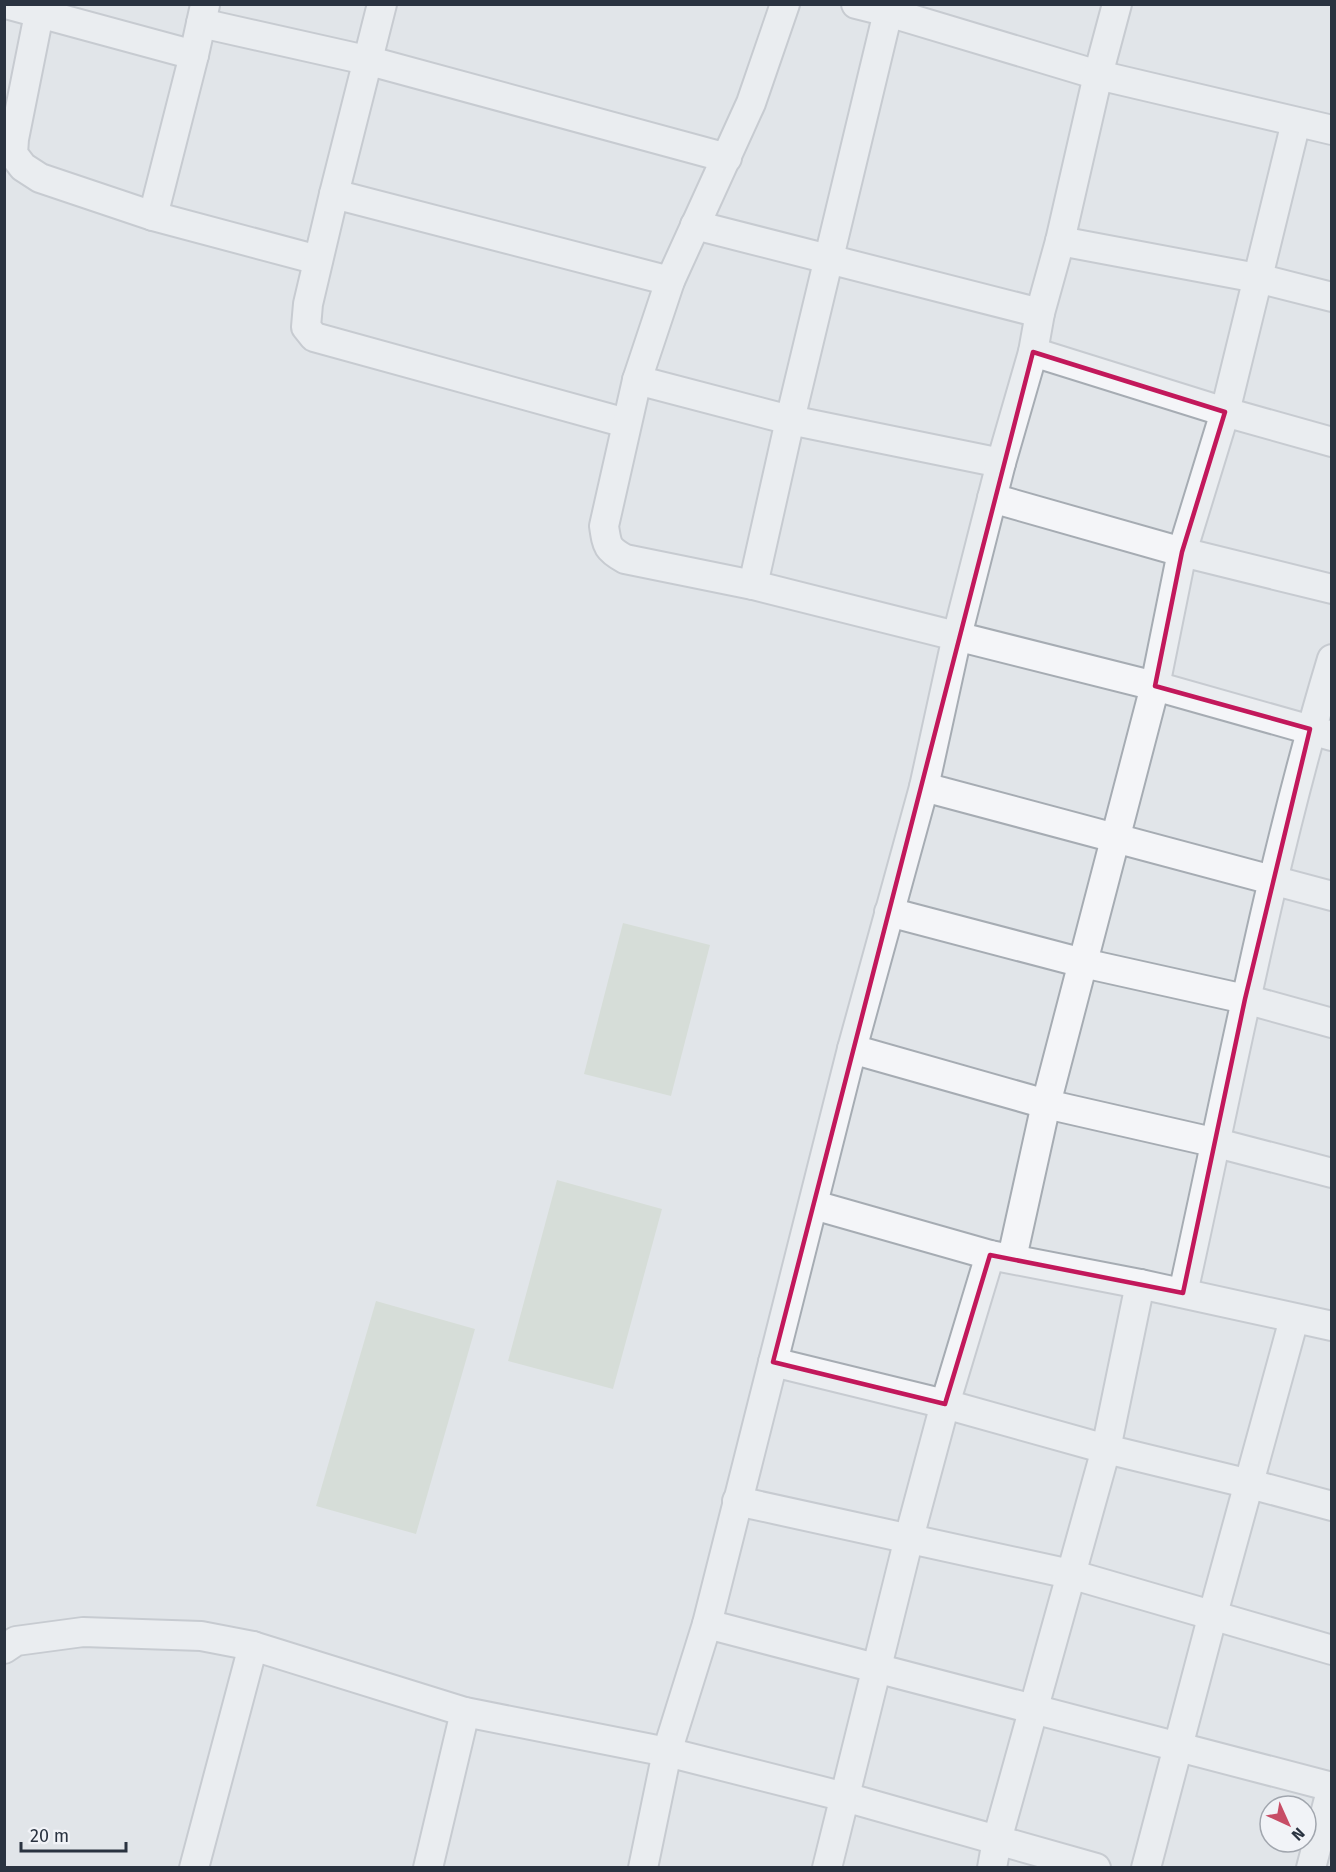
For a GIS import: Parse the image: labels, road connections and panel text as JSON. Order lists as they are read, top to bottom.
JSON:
{
  "scale_bar": "20 m",
  "north": "bottom right"
}
